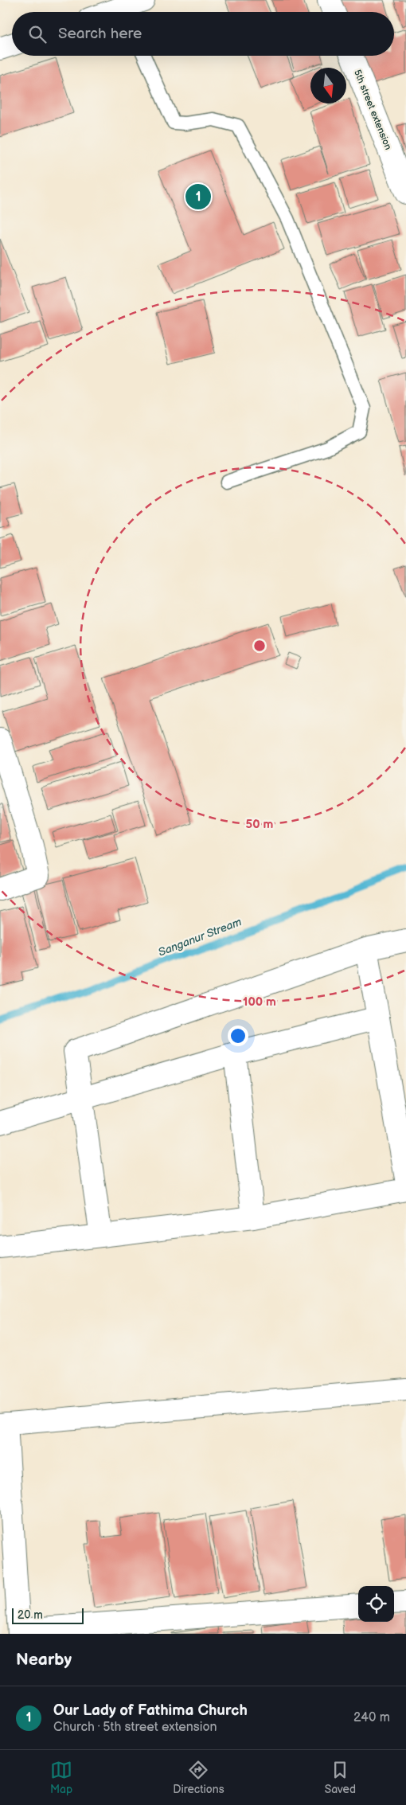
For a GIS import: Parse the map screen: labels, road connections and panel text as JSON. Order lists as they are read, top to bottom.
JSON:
{
  "streets": {
    "street": ["5th street extension"]
  },
  "water": ["Sanganur Stream"],
  "scale_bar": "20 m",
  "north": "bottom",
  "page": {
    "search": "Search here",
    "pins": "1",
    "scale": "20 m",
    "heading": "Nearby",
    "list": [
      {
        "mark": "1",
        "name": "Our Lady of Fathima Church",
        "note": "Church · 5th street extension",
        "value": "240 m"
      }
    ],
    "nav": ["Map", "Directions", "Saved"]
  },
  "rings": ["50 m", "100 m"]
}
